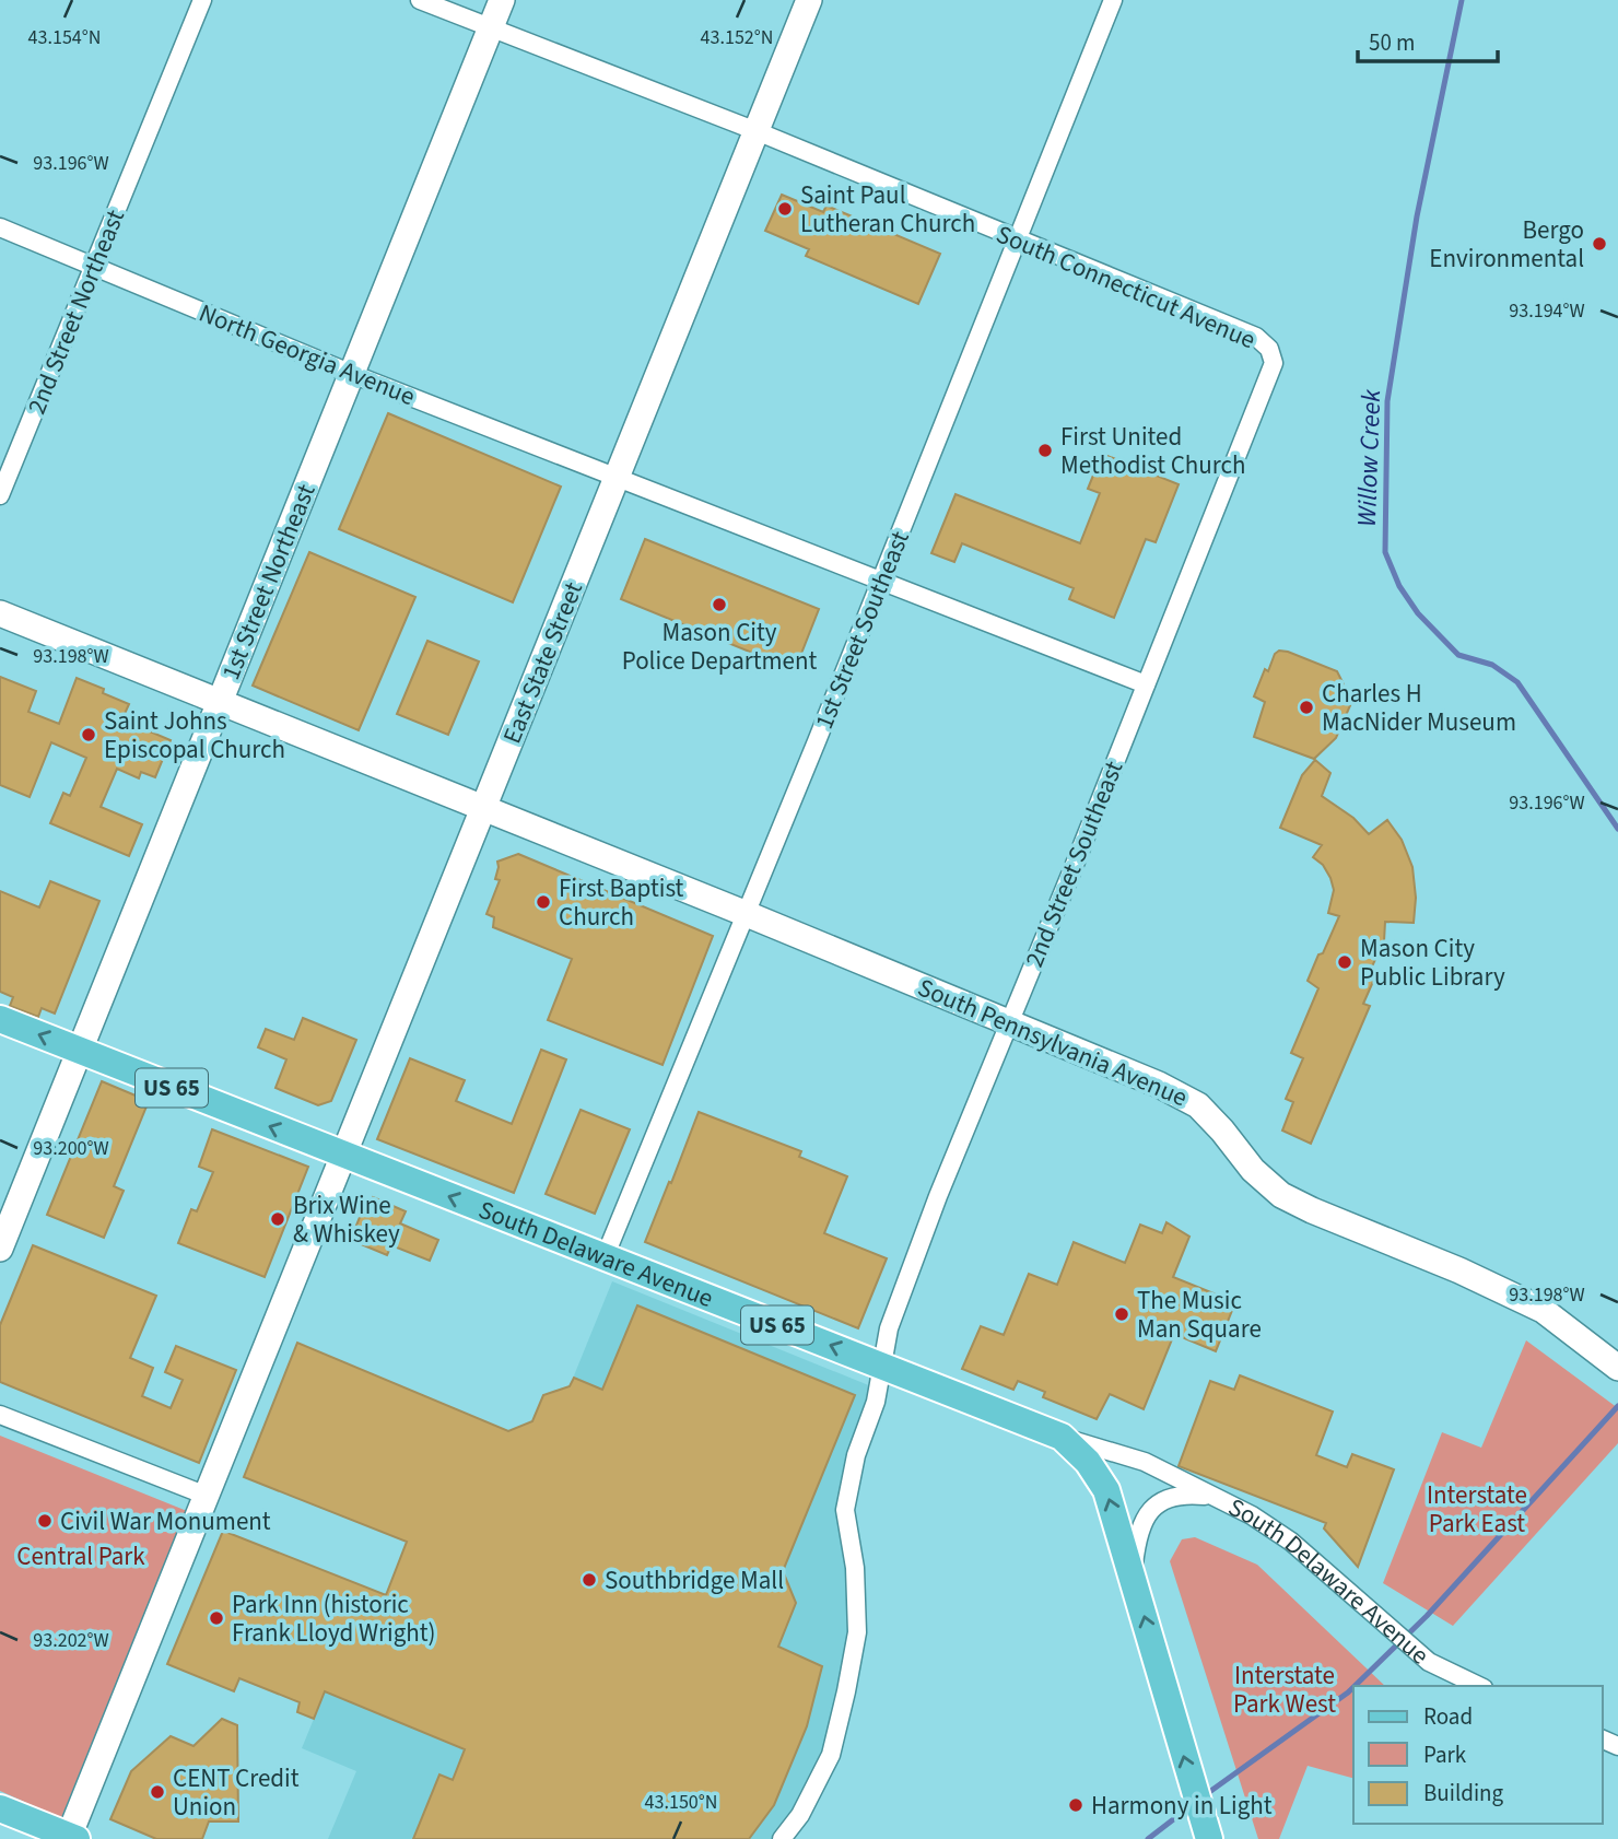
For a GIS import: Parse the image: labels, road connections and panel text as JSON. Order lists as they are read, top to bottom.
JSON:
{
  "streets": {
    "main road": [
      "1st Street Northeast",
      "East State Street",
      "South Pennsylvania Avenue",
      "US 65",
      "South Delaware Avenue"
    ],
    "street": [
      "South Connecticut Avenue",
      "2nd Street Northeast",
      "North Georgia Avenue",
      "1st Street Southeast",
      "2nd Street Southeast"
    ]
  },
  "crossings": [
    ["South Connecticut Avenue", "1st Street Northeast"],
    ["South Connecticut Avenue", "1st Street Southeast"],
    ["South Connecticut Avenue", "East State Street"],
    ["South Connecticut Avenue", "2nd Street Southeast"],
    ["2nd Street Northeast", "North Georgia Avenue"],
    ["North Georgia Avenue", "1st Street Northeast"],
    ["North Georgia Avenue", "1st Street Southeast"],
    ["North Georgia Avenue", "East State Street"],
    ["North Georgia Avenue", "2nd Street Southeast"],
    ["1st Street Northeast", "South Pennsylvania Avenue"],
    ["1st Street Northeast", "US 65"],
    ["1st Street Southeast", "South Pennsylvania Avenue"],
    ["1st Street Southeast", "South Delaware Avenue"],
    ["East State Street", "South Pennsylvania Avenue"],
    ["East State Street", "US 65"],
    ["East State Street", "South Delaware Avenue"],
    ["2nd Street Southeast", "South Pennsylvania Avenue"],
    ["2nd Street Southeast", "South Delaware Avenue"],
    ["US 65", "South Delaware Avenue"]
  ],
  "one_way": ["South Delaware Avenue"],
  "water": ["Willow Creek"],
  "parks": ["Interstate Park East", "Central Park", "Interstate Park West"],
  "places": [
    "Saint Paul Lutheran Church",
    "Bergo Environmental",
    "First United Methodist Church",
    "Mason City Police Department",
    "Charles H MacNider Museum",
    "Saint Johns Episcopal Church",
    "First Baptist Church",
    "Mason City Public Library",
    "Brix Wine & Whiskey",
    "The Music Man Square",
    "Civil War Monument",
    "Southbridge Mall",
    "Park Inn (historic Frank Lloyd Wright)",
    "CENT Credit Union",
    "Harmony in Light"
  ],
  "legend": ["Road", "Park", "Building"],
  "scale_bar": "50 m",
  "coordinates": [
    "43.154°N",
    "43.152°N",
    "93.196°W",
    "93.194°W",
    "93.198°W",
    "93.200°W",
    "93.202°W",
    "43.150°N"
  ]
}
